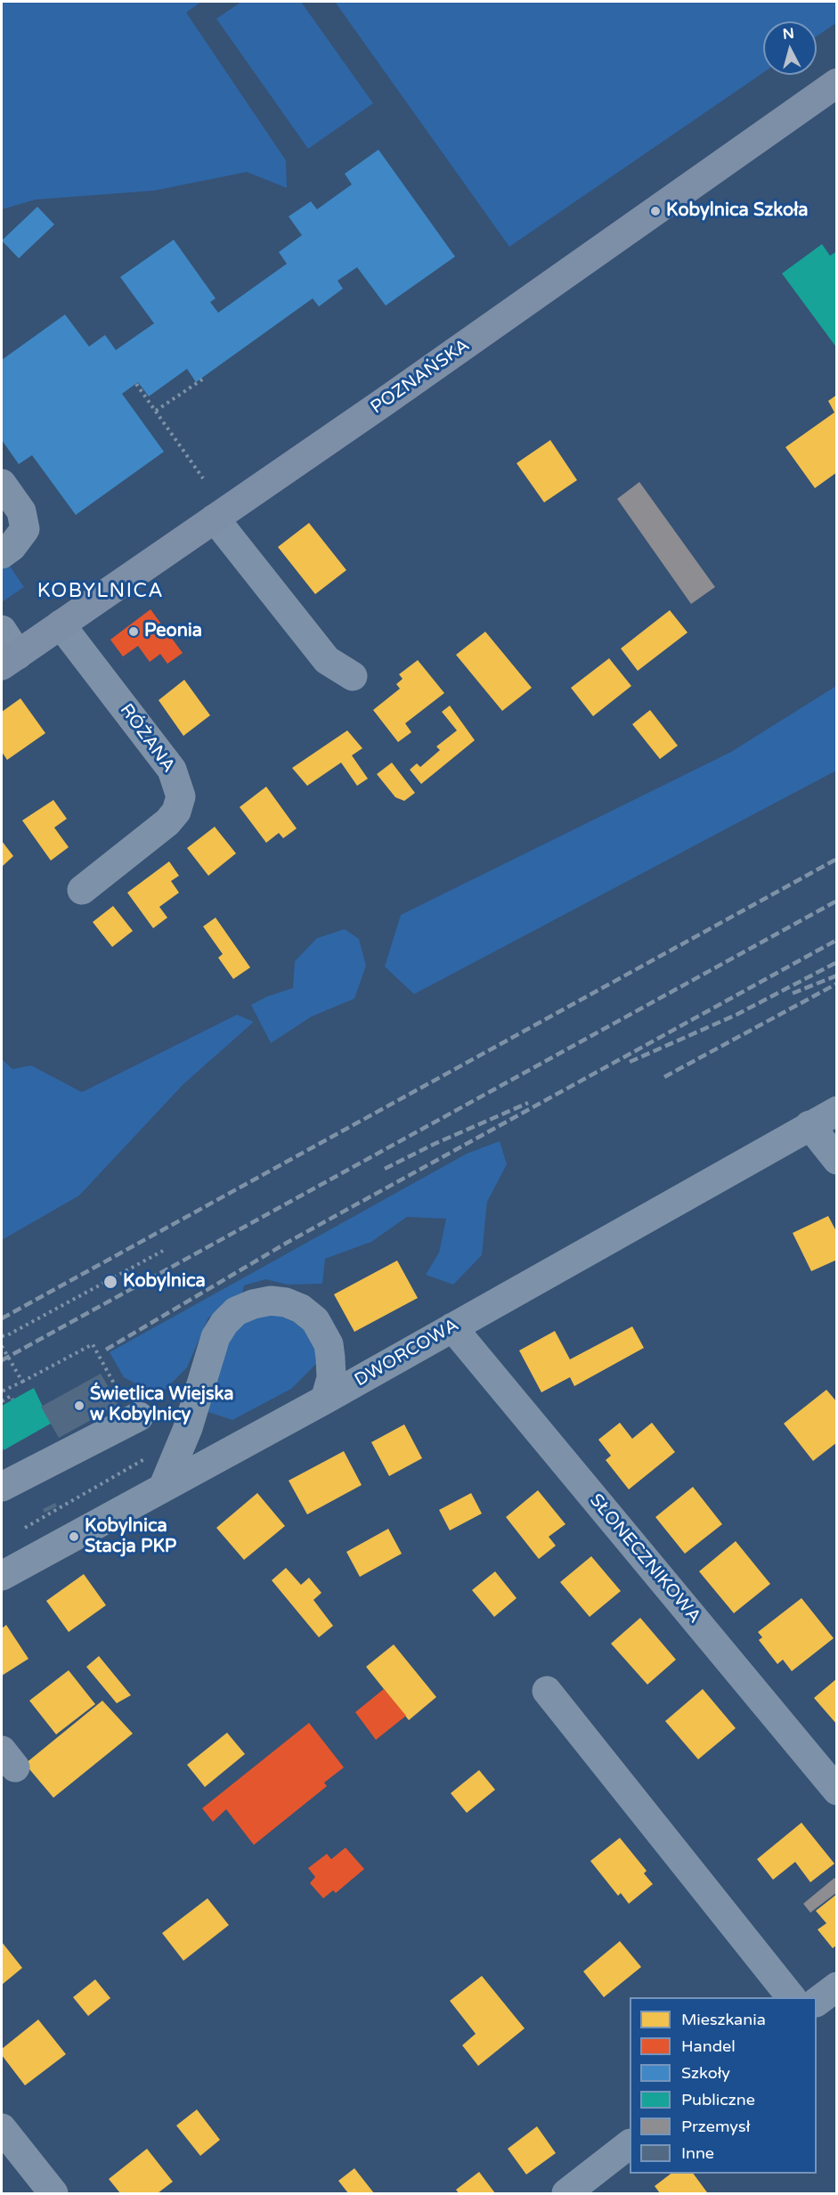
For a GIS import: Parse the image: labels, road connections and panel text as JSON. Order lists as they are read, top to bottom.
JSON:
{
  "streets": {
    "main road": ["POZNAŃSKA"],
    "street": ["RÓŻANA", "DWORCOWA", "SŁONECZNIKOWA"]
  },
  "crossings": [
    ["POZNAŃSKA", "RÓŻANA"],
    ["DWORCOWA", "SŁONECZNIKOWA"]
  ],
  "districts": ["KOBYLNICA"],
  "places": [
    "Kobylnica Szkoła",
    "Peonia",
    "Kobylnica",
    "Świetlica Wiejska w Kobylnicy",
    "Kobylnica Stacja PKP"
  ],
  "legend": [
    "Mieszkania",
    "Handel",
    "Szkoły",
    "Publiczne",
    "Przemysł",
    "Inne"
  ],
  "north": "top"
}
